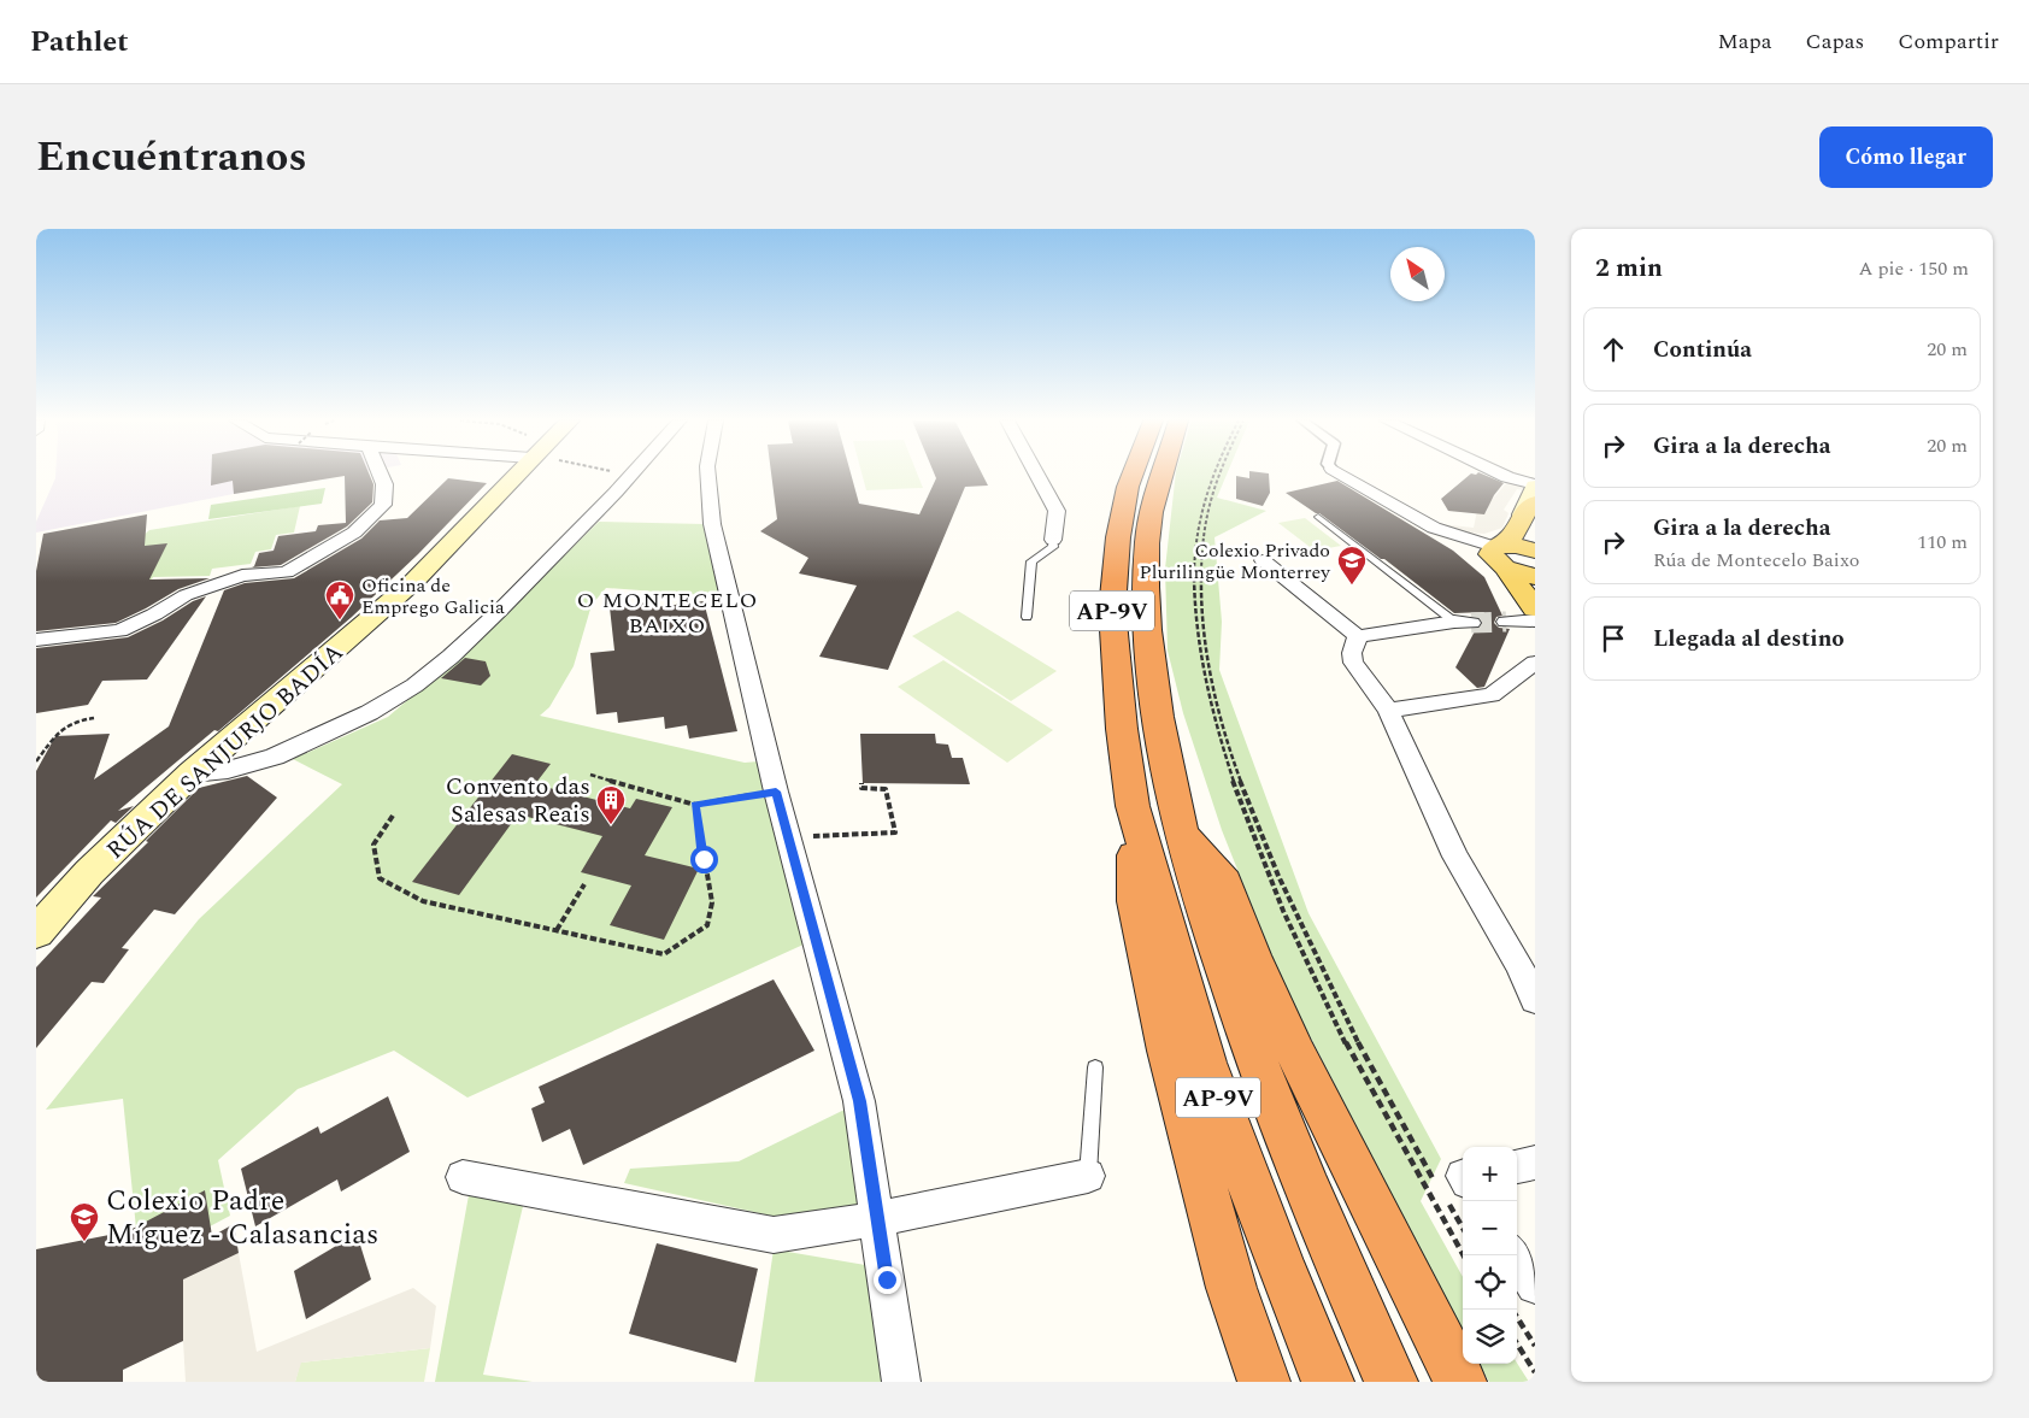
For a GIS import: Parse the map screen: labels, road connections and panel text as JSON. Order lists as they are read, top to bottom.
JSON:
{
  "streets": {
    "highway": ["AP-9V"],
    "main road": ["RÚA DE SANJURJO BADÍA"]
  },
  "districts": ["O MONTECELO BAIXO"],
  "places": {
    "school or university": ["Colexio Privado Plurilingüe Monterrey", "Colexio Padre Míguez - Calasancias"],
    "public building": ["Oficina de Emprego Galicia"],
    "building": ["Convento das Salesas Reais"]
  },
  "north": "top left",
  "page": {
    "header": "Pathlet",
    "nav": ["Mapa", "Capas", "Compartir"],
    "title": "Encuéntranos",
    "buttons": "Cómo llegar",
    "heading": ["2 min", "A pie · 150 m"],
    "list": [
      ["Continúa", "20 m"],
      ["Gira a la derecha", "20 m"],
      ["Gira a la derecha", "Rúa de Montecelo Baixo", "110 m"],
      "Llegada al destino"
    ],
    "map_buttons": ["+", "−"]
  }
}
